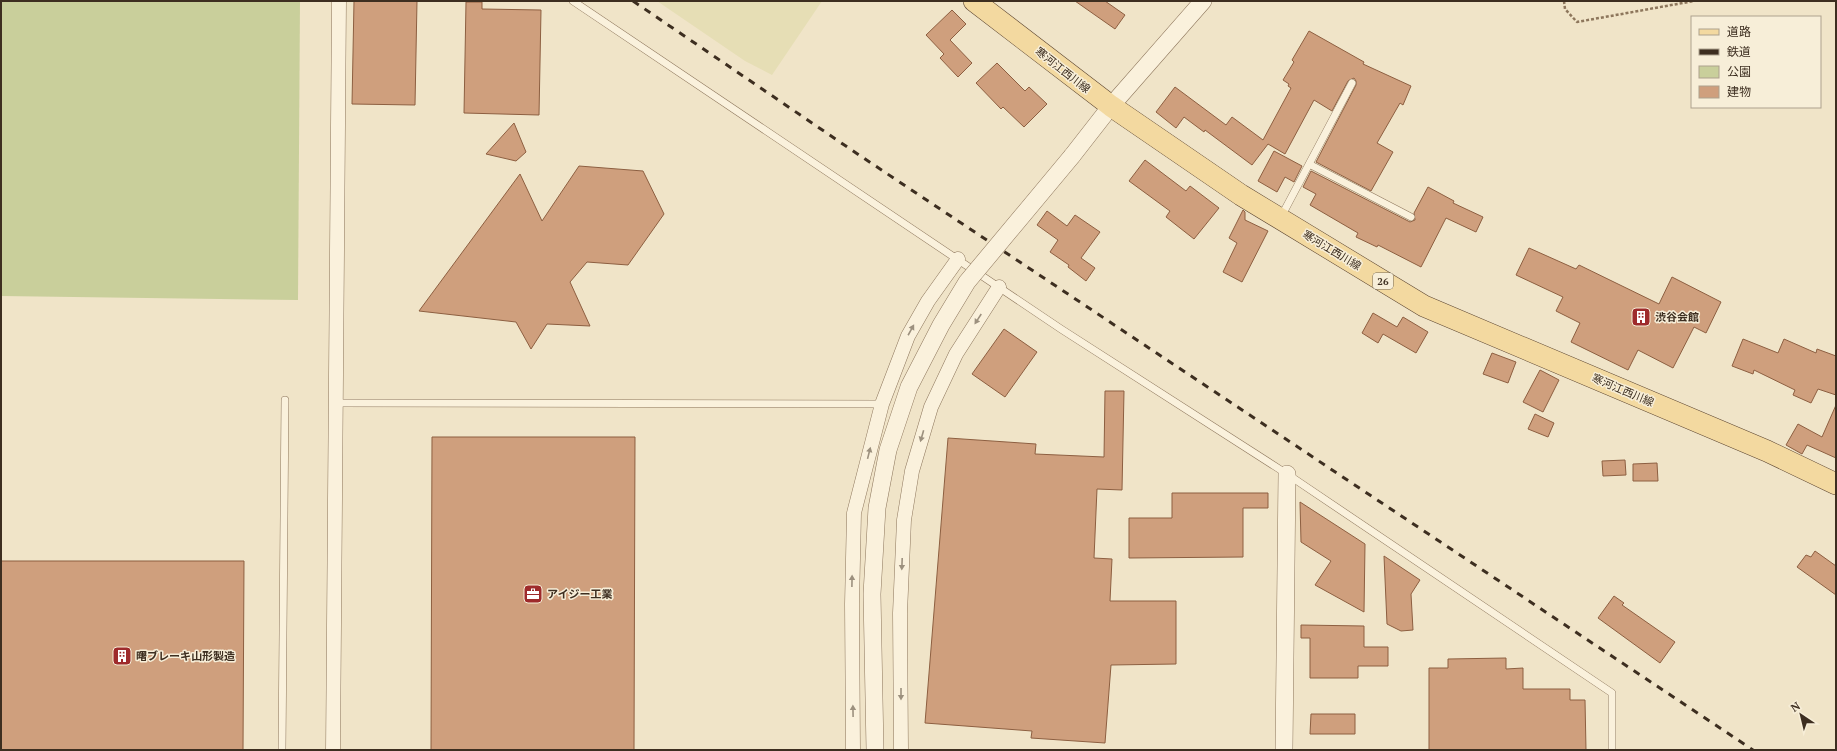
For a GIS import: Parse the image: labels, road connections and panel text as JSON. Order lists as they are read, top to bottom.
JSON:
{
  "streets": {
    "main road": ["寒河江西川線", "26"]
  },
  "places": {
    "building": ["渋谷会館", "曙ブレーキ山形製造"],
    "office": ["アイジー工業"]
  },
  "legend": [
    "道路",
    "鉄道",
    "公園",
    "建物"
  ],
  "north": "top left"
}
